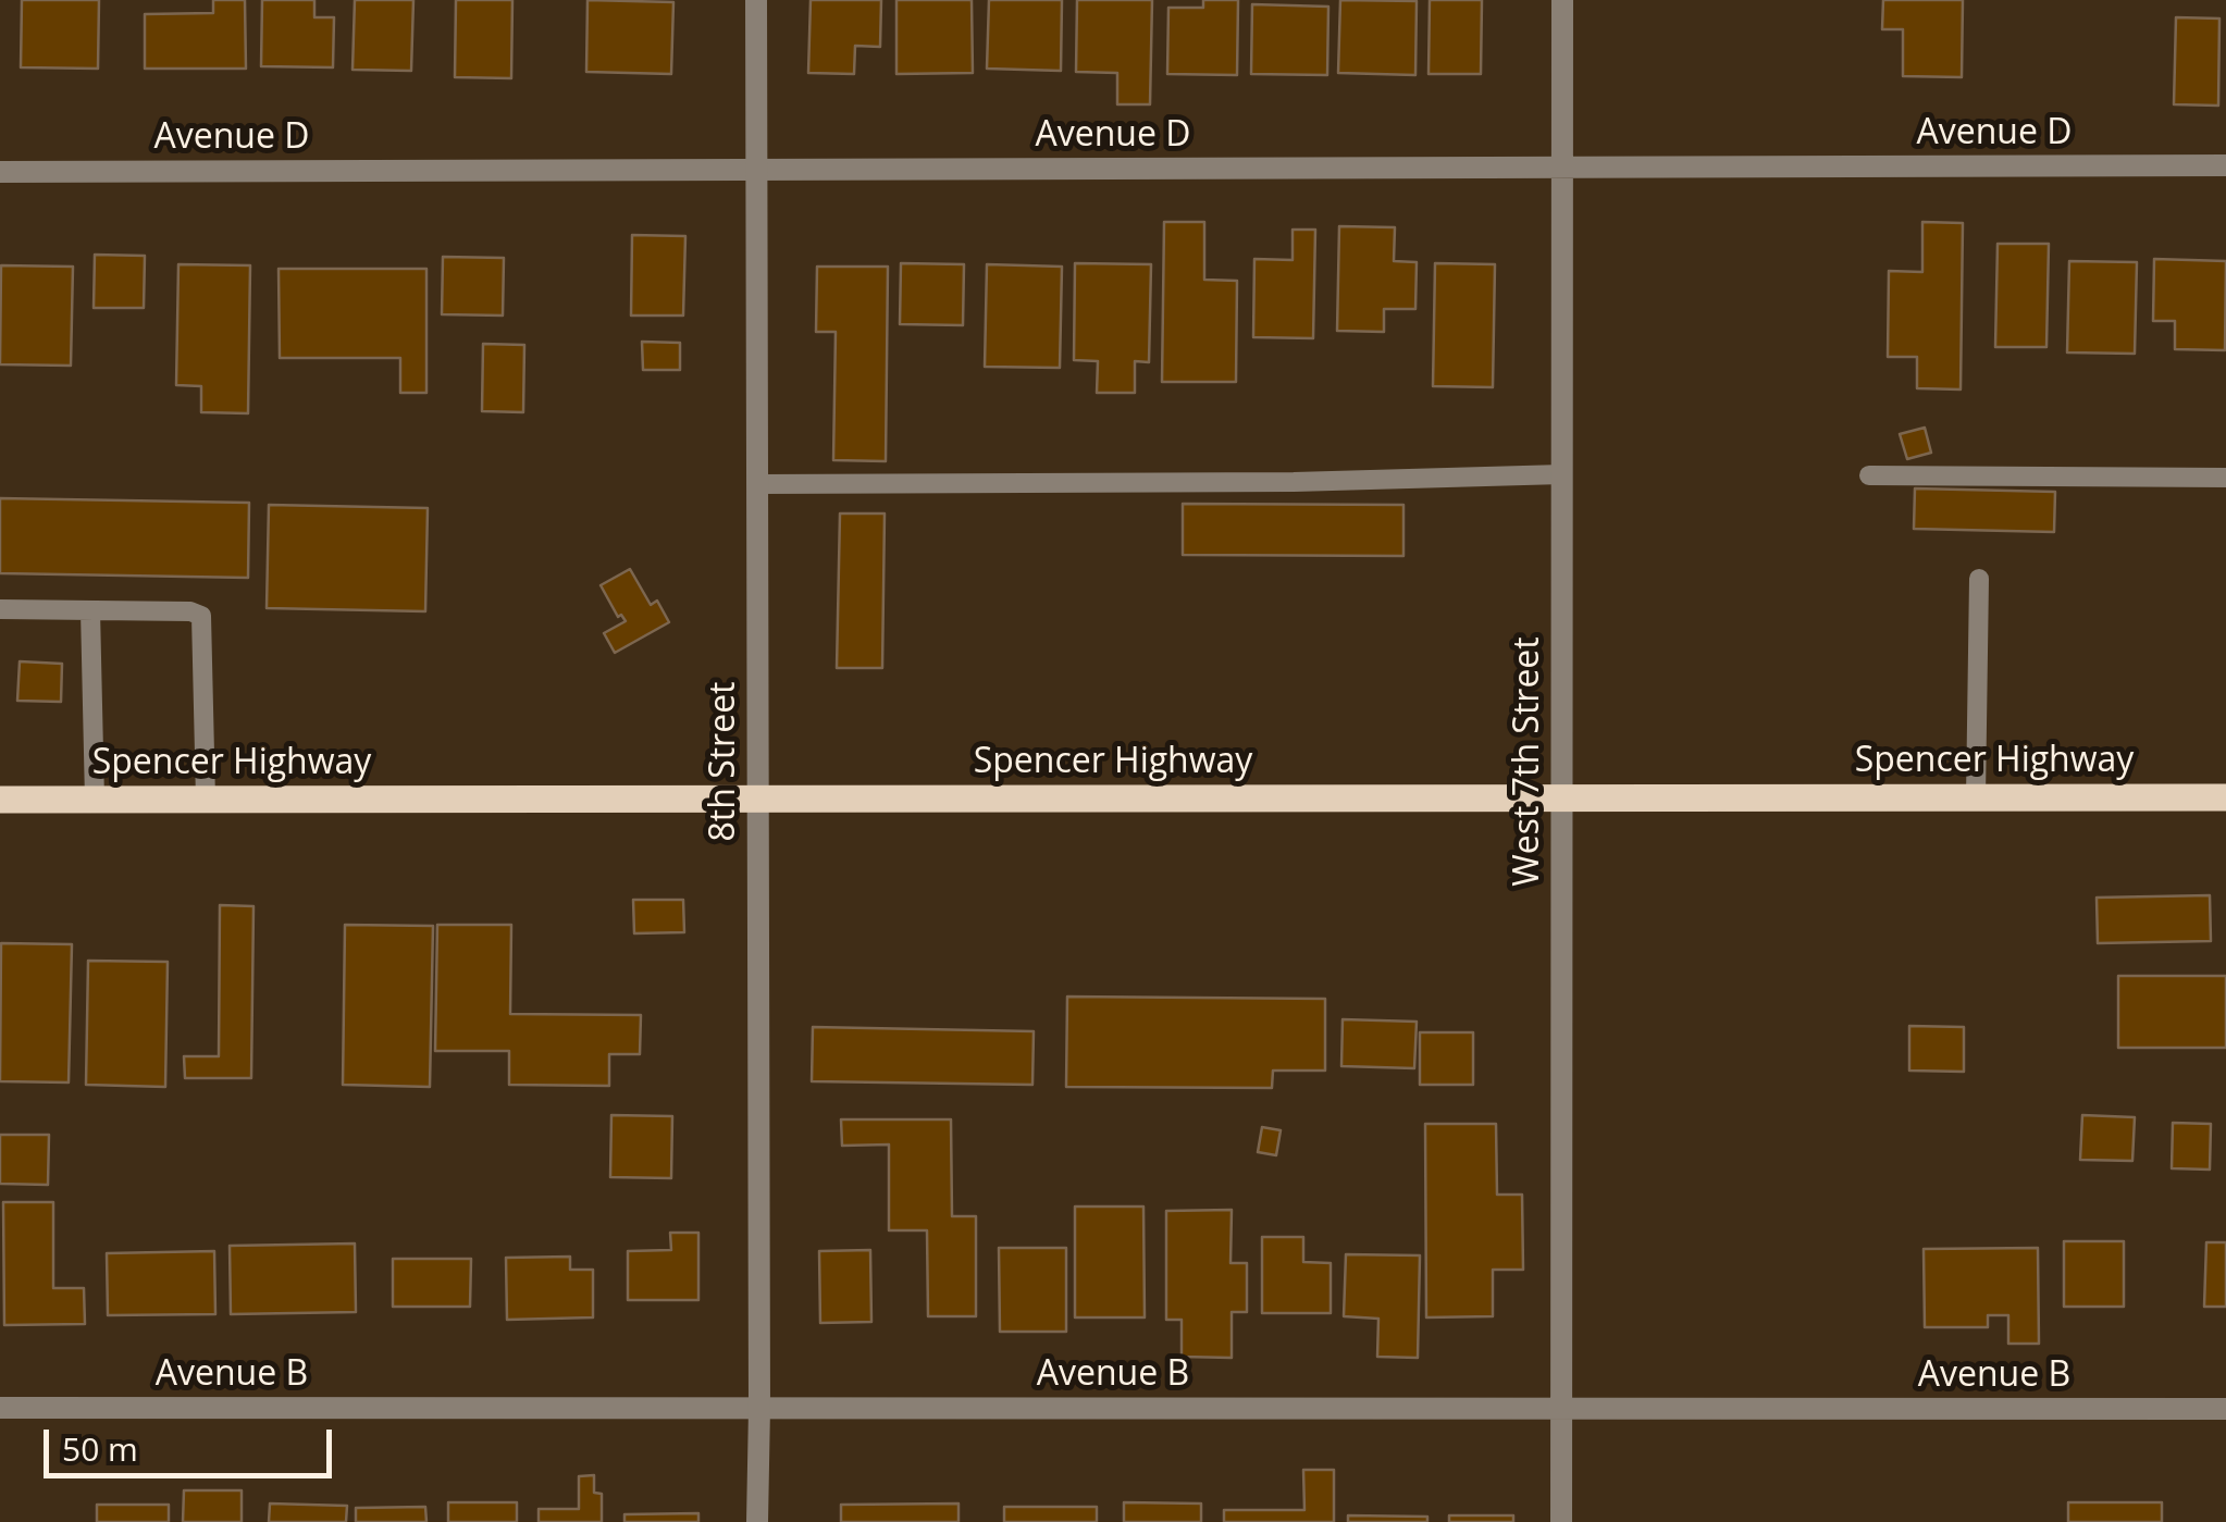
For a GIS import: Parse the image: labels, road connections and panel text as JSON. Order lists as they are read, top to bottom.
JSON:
{
  "streets": {
    "main road": ["Spencer Highway"],
    "street": [
      "Avenue D",
      "8th Street",
      "West 7th Street",
      "Avenue B"
    ]
  },
  "crossings": [
    ["Avenue D", "8th Street"],
    ["Avenue D", "West 7th Street"],
    ["8th Street", "Spencer Highway"],
    ["8th Street", "Avenue B"],
    ["West 7th Street", "Spencer Highway"],
    ["West 7th Street", "Avenue B"]
  ],
  "scale_bar": "50 m"
}
